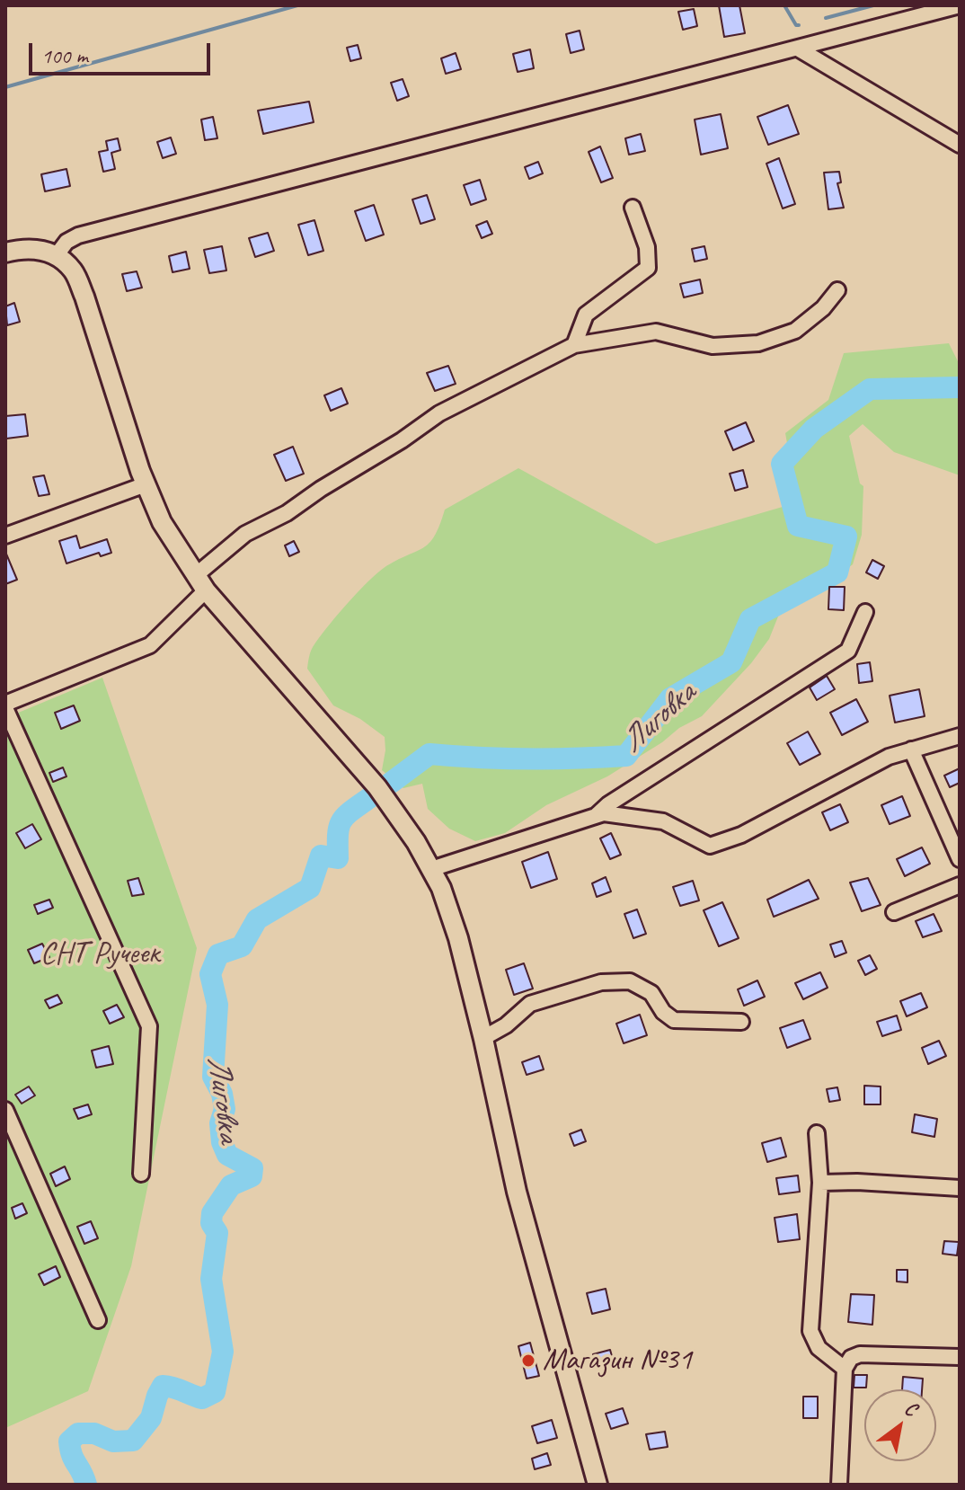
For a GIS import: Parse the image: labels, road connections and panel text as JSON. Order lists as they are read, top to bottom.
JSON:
{
  "water": ["Лиговка"],
  "parks": ["СНТ Ручеек"],
  "places": ["Магазин №31"],
  "scale_bar": "100 m",
  "north": "top right"
}
